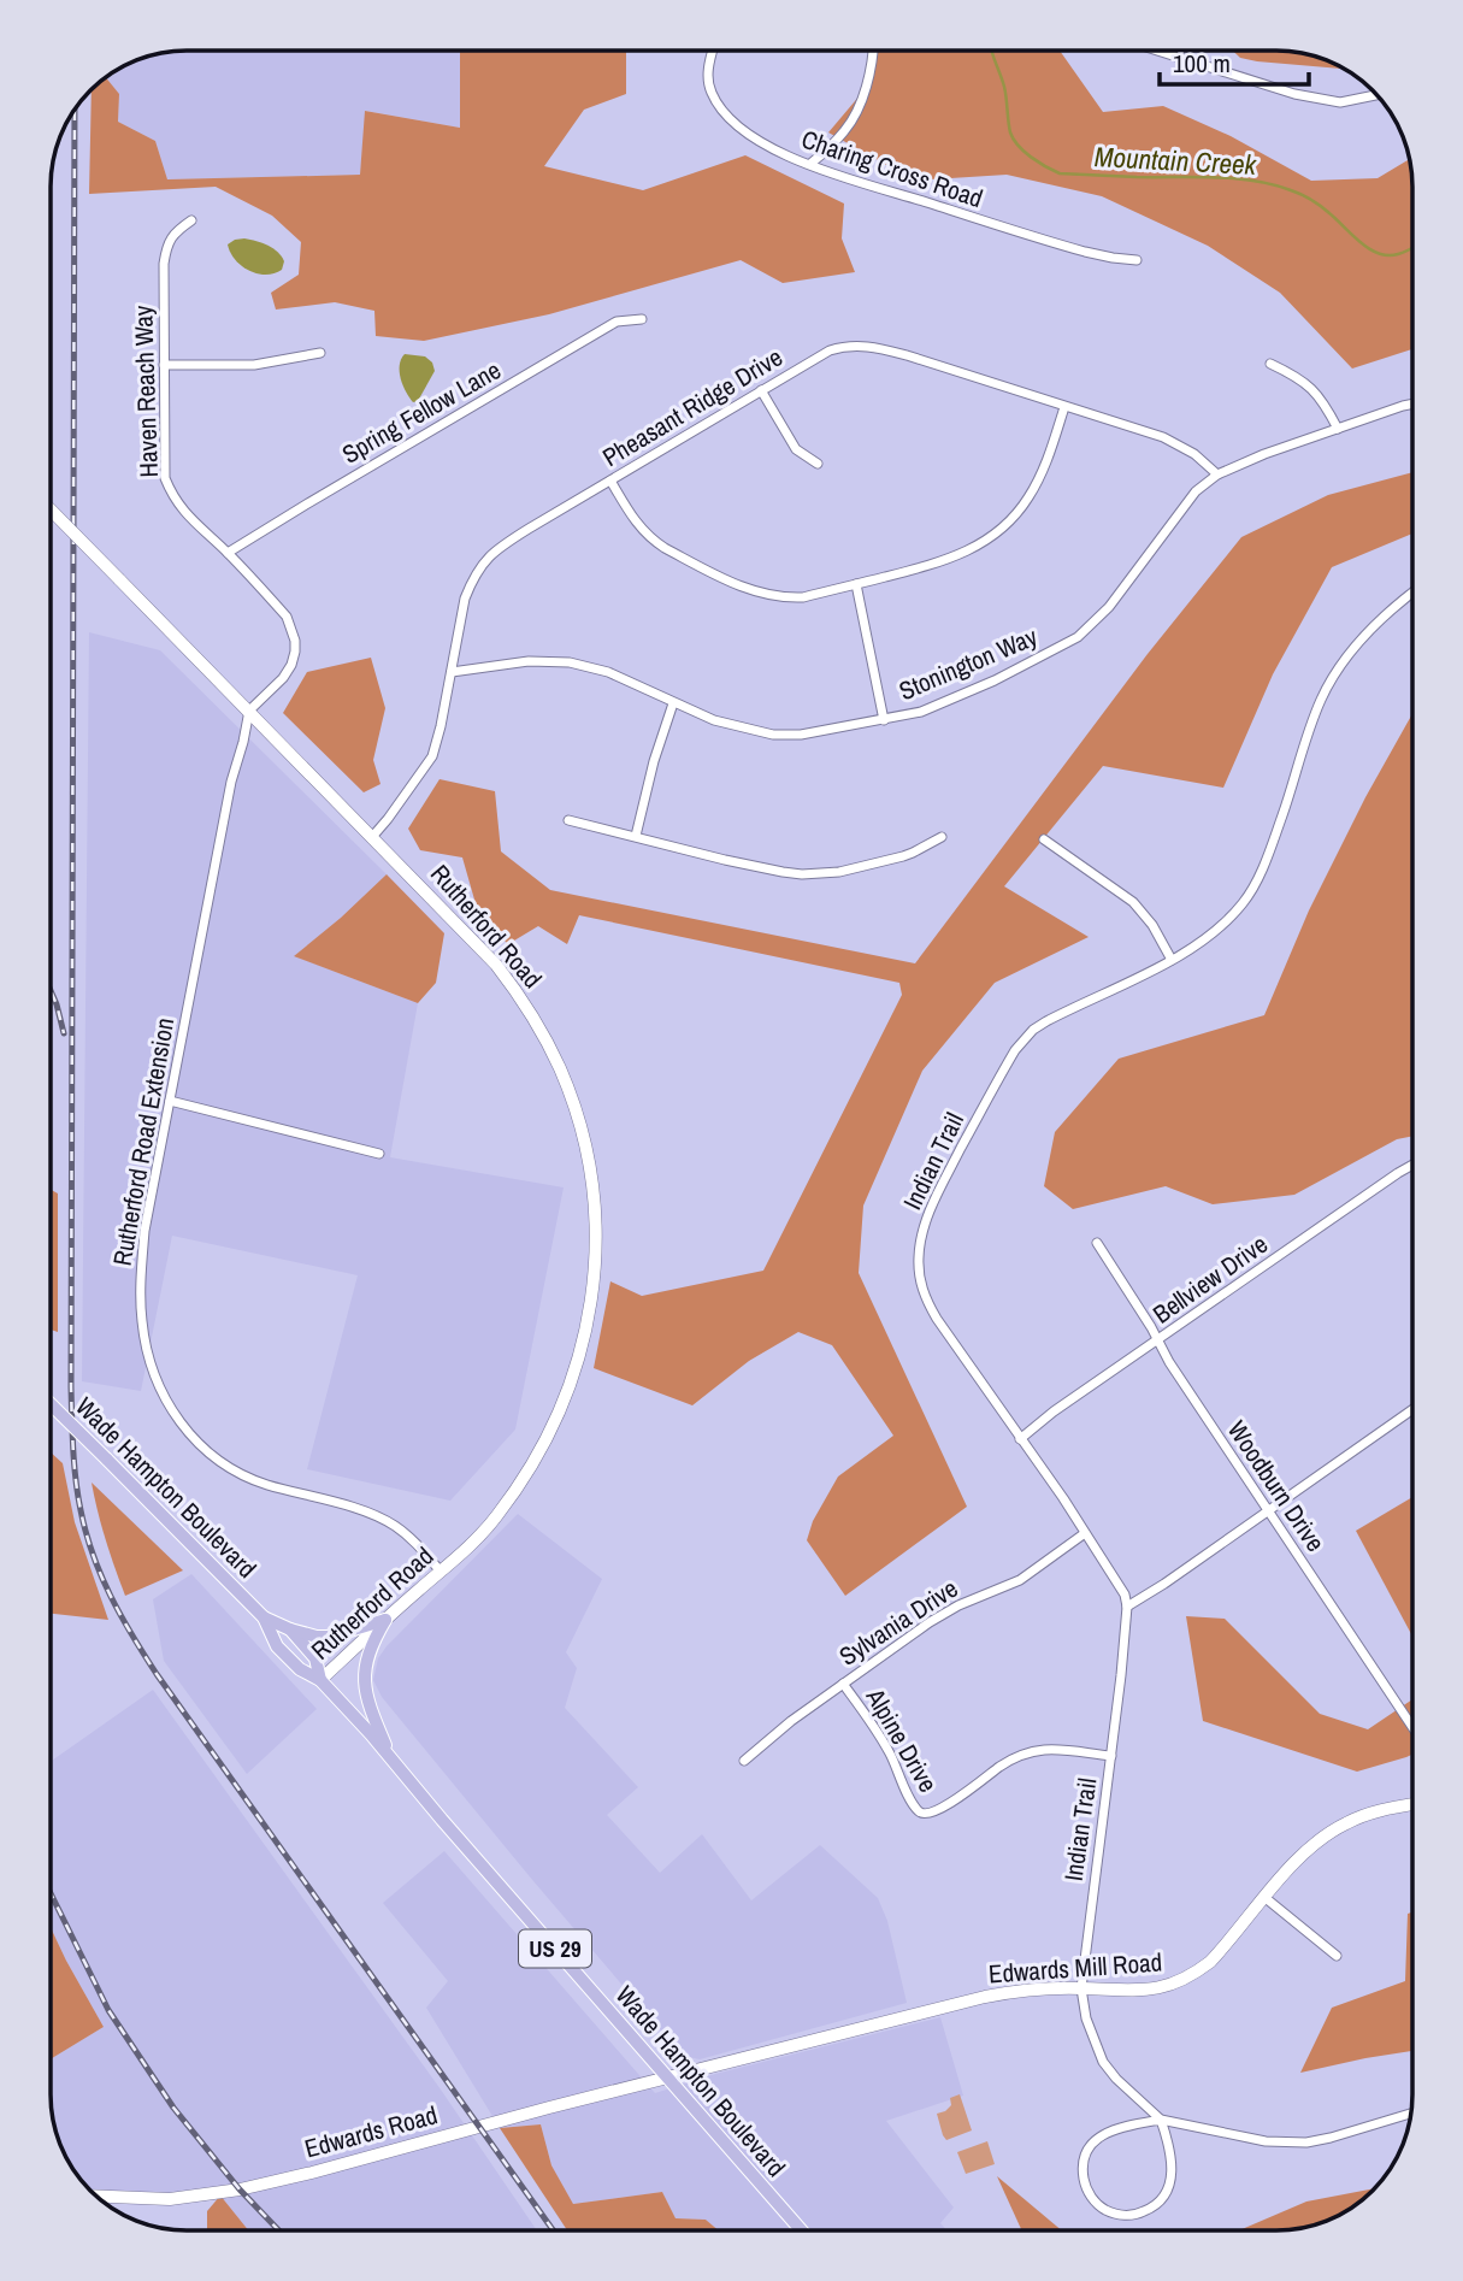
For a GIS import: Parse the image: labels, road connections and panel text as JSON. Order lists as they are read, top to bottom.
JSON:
{
  "streets": {
    "main road": ["Wade Hampton Boulevard", "US 29"],
    "street": [
      "Charing Cross Road",
      "Haven Reach Way",
      "Pheasant Ridge Drive",
      "Spring Fellow Lane",
      "Stonington Way",
      "Rutherford Road",
      "Rutherford Road Extension",
      "Indian Trail",
      "Bellview Drive",
      "Woodburn Drive",
      "Sylvania Drive",
      "Alpine Drive",
      "Edwards Mill Road",
      "Edwards Road"
    ]
  },
  "crossings": [
    ["Haven Reach Way", "Spring Fellow Lane"],
    ["Haven Reach Way", "Rutherford Road"],
    ["Haven Reach Way", "Rutherford Road Extension"],
    ["Pheasant Ridge Drive", "Stonington Way"],
    ["Pheasant Ridge Drive", "Rutherford Road"],
    ["Rutherford Road", "Rutherford Road Extension"],
    ["Rutherford Road", "Wade Hampton Boulevard"],
    ["Indian Trail", "Bellview Drive"],
    ["Indian Trail", "Sylvania Drive"],
    ["Indian Trail", "Alpine Drive"],
    ["Indian Trail", "Edwards Mill Road"],
    ["Bellview Drive", "Woodburn Drive"],
    ["Wade Hampton Boulevard", "Edwards Mill Road"],
    ["Wade Hampton Boulevard", "Edwards Road"],
    ["Sylvania Drive", "Alpine Drive"],
    ["Edwards Mill Road", "Edwards Road"]
  ],
  "water": ["Mountain Creek"],
  "scale_bar": "100 m"
}
